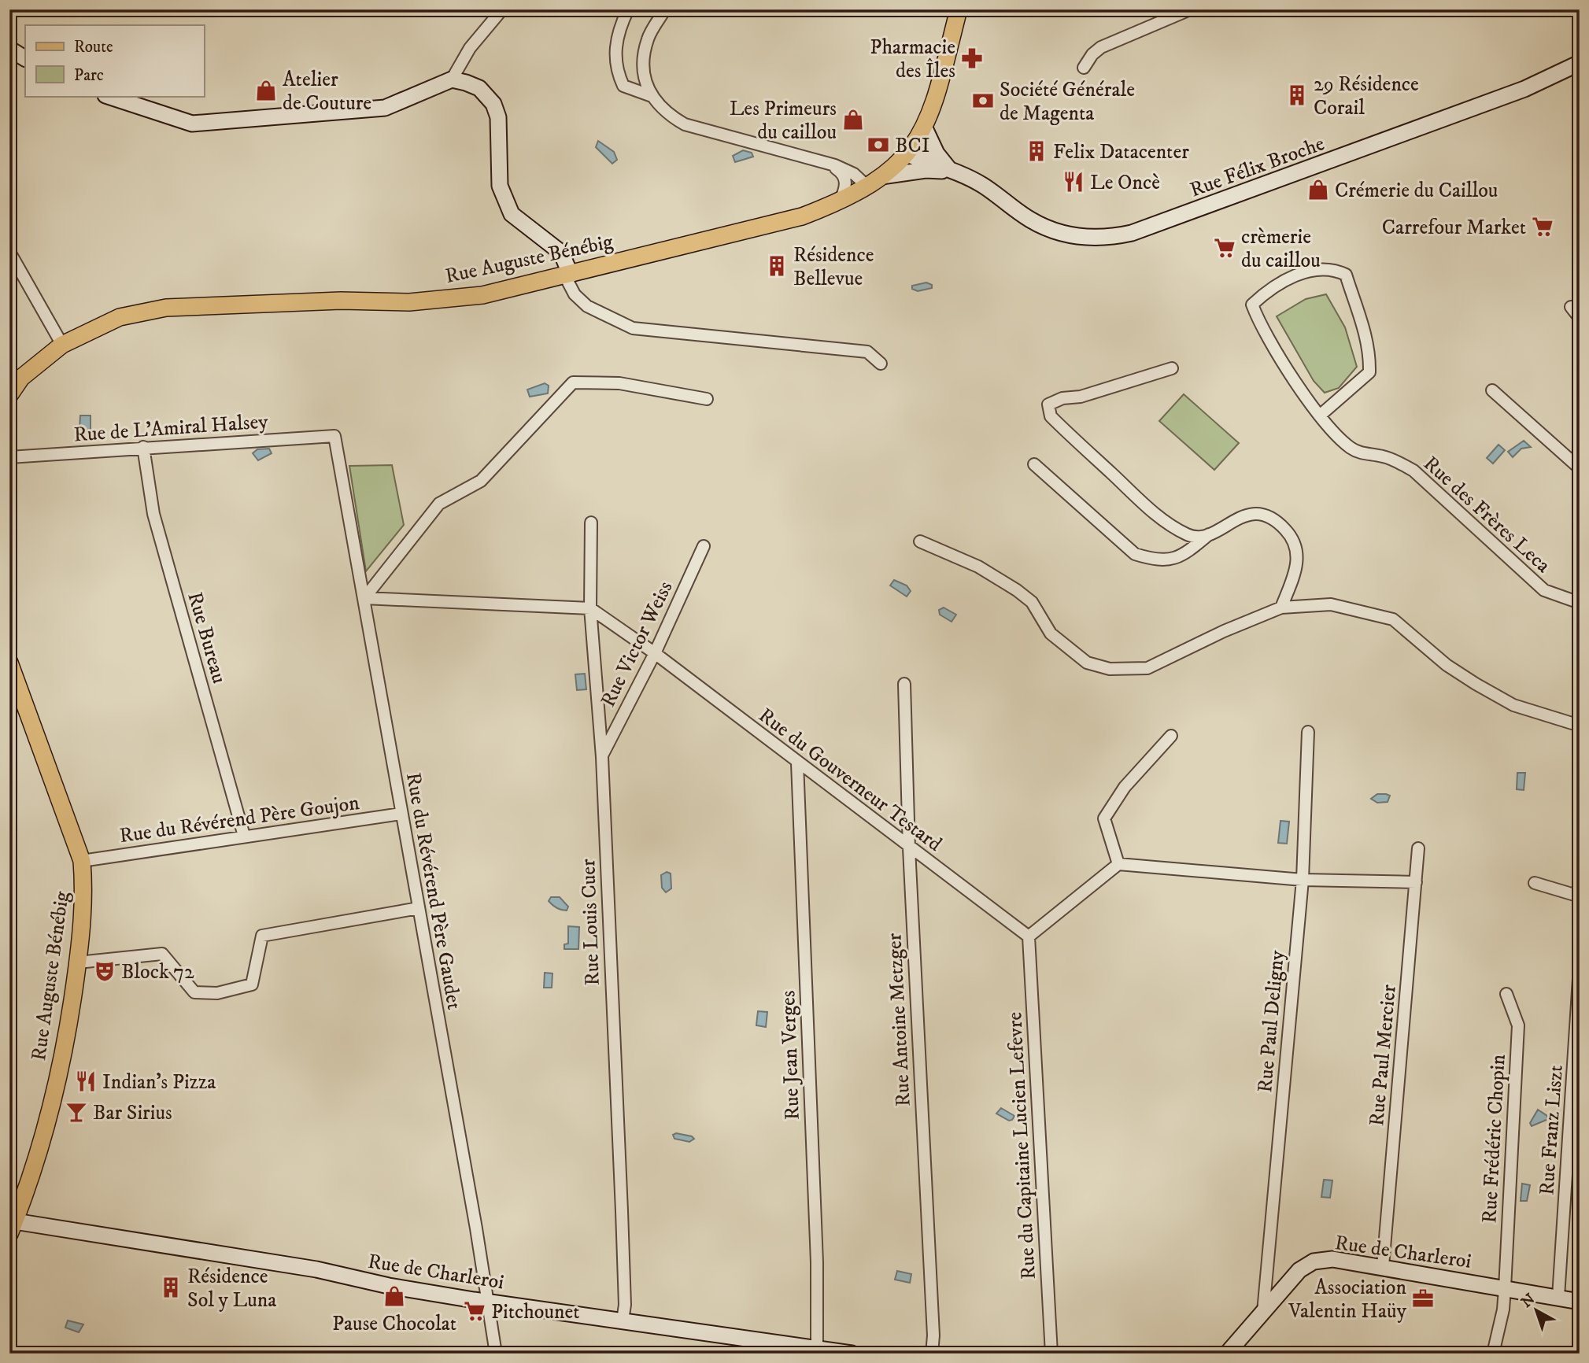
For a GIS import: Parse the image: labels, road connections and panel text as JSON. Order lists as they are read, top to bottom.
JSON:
{
  "streets": {
    "main road": ["Rue Auguste Bénébig"],
    "street": [
      "Rue Félix Broche",
      "Rue de L'Amiral Halsey",
      "Rue des Frères Leca",
      "Rue Bureau",
      "Rue Victor Weiss",
      "Rue du Gouverneur Testard",
      "Rue du Révérend Père Goujon",
      "Rue du Révérend Père Gaudet",
      "Rue Louis Cuer",
      "Rue Antoine Metzger",
      "Rue Paul Deligny",
      "Rue Jean Verges",
      "Rue Paul Mercier",
      "Rue Franz Liszt",
      "Rue Frédéric Chopin",
      "Rue du Capitaine Lucien Lefevre",
      "Rue de Charleroi"
    ]
  },
  "crossings": [
    ["Rue Félix Broche", "Rue Auguste Bénébig"],
    ["Rue Auguste Bénébig", "Rue du Révérend Père Goujon"],
    ["Rue Auguste Bénébig", "Rue de Charleroi"],
    ["Rue de L'Amiral Halsey", "Rue Bureau"],
    ["Rue de L'Amiral Halsey", "Rue du Révérend Père Gaudet"],
    ["Rue Bureau", "Rue du Révérend Père Goujon"],
    ["Rue Victor Weiss", "Rue du Gouverneur Testard"],
    ["Rue Victor Weiss", "Rue Louis Cuer"],
    ["Rue du Gouverneur Testard", "Rue Louis Cuer"],
    ["Rue du Gouverneur Testard", "Rue Antoine Metzger"],
    ["Rue du Gouverneur Testard", "Rue Jean Verges"],
    ["Rue du Gouverneur Testard", "Rue du Capitaine Lucien Lefevre"],
    ["Rue du Révérend Père Goujon", "Rue du Révérend Père Gaudet"],
    ["Rue du Révérend Père Gaudet", "Rue de Charleroi"],
    ["Rue Louis Cuer", "Rue de Charleroi"],
    ["Rue Paul Deligny", "Rue de Charleroi"],
    ["Rue Jean Verges", "Rue de Charleroi"],
    ["Rue Paul Mercier", "Rue de Charleroi"],
    ["Rue Franz Liszt", "Rue de Charleroi"],
    ["Rue Frédéric Chopin", "Rue de Charleroi"]
  ],
  "places": {
    "pharmacy": ["Pharmacie des Îles"],
    "shop": [
      "Atelier de Couture",
      "Les Primeurs du caillou",
      "Crémerie du Caillou",
      "Pause Chocolat"
    ],
    "building": [
      "29 Résidence Corail",
      "Felix Datacenter",
      "Résidence Bellevue",
      "Résidence Sol y Luna"
    ],
    "bank": ["Société Générale de Magenta", "BCI"],
    "restaurant": ["Le Oncè", "Indian's Pizza"],
    "supermarket": ["Carrefour Market", "crèmerie du caillou", "Pitchounet"],
    "theatre": ["Block 72"],
    "bar": ["Bar Sirius"],
    "office": ["Association Valentin Haüy"]
  },
  "legend": ["Route", "Parc"],
  "north": "top left"
}
